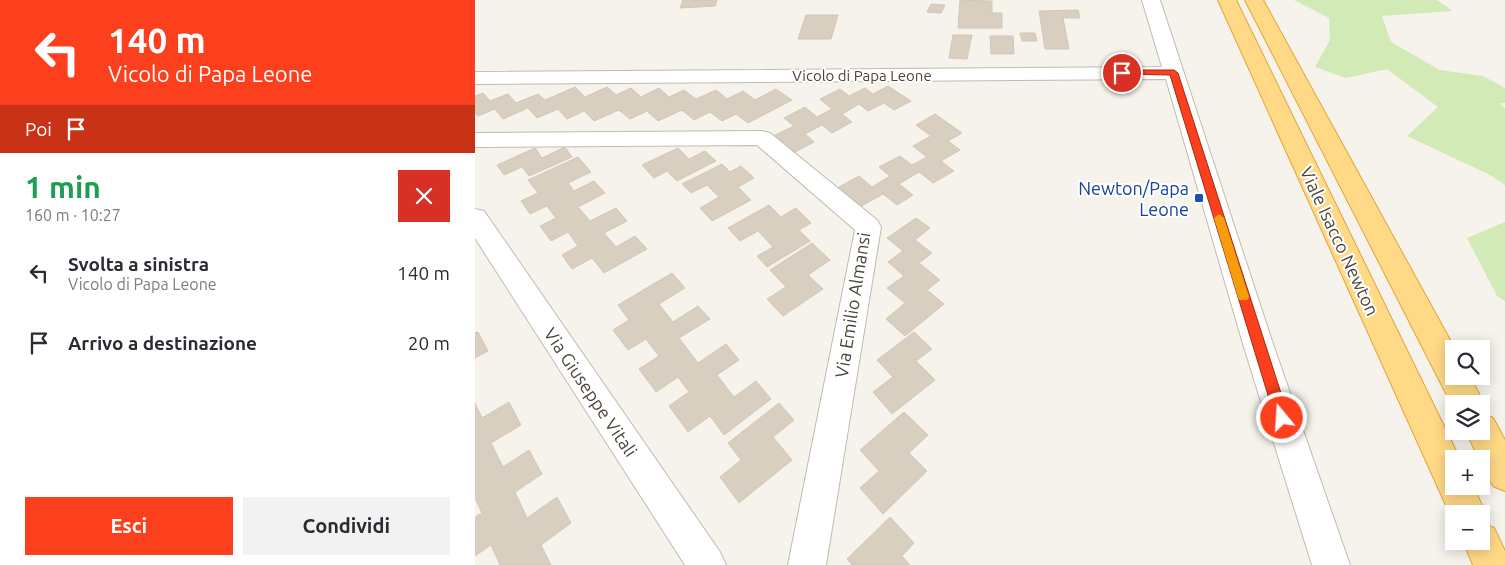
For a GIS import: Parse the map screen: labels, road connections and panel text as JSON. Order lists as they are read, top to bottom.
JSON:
{
  "streets": {
    "highway": ["Viale Isacco Newton"],
    "street": ["Vicolo di Papa Leone", "Via Emilio Almansi", "Via Giuseppe Vitali"]
  },
  "places": {
    "transit": ["Newton/Papa Leone"]
  },
  "page": {
    "turn": ["140 m", "Vicolo di Papa Leone"],
    "then": "Poi",
    "heading": ["1 min", "160 m · 10:27"],
    "list": [
      {
        "name": "Svolta a sinistra",
        "note": "Vicolo di Papa Leone",
        "value": "140 m"
      },
      {
        "name": "Arrivo a destinazione",
        "value": "20 m"
      }
    ],
    "map_buttons": ["+", "−"],
    "buttons": ["Esci", "Condividi"]
  }
}
